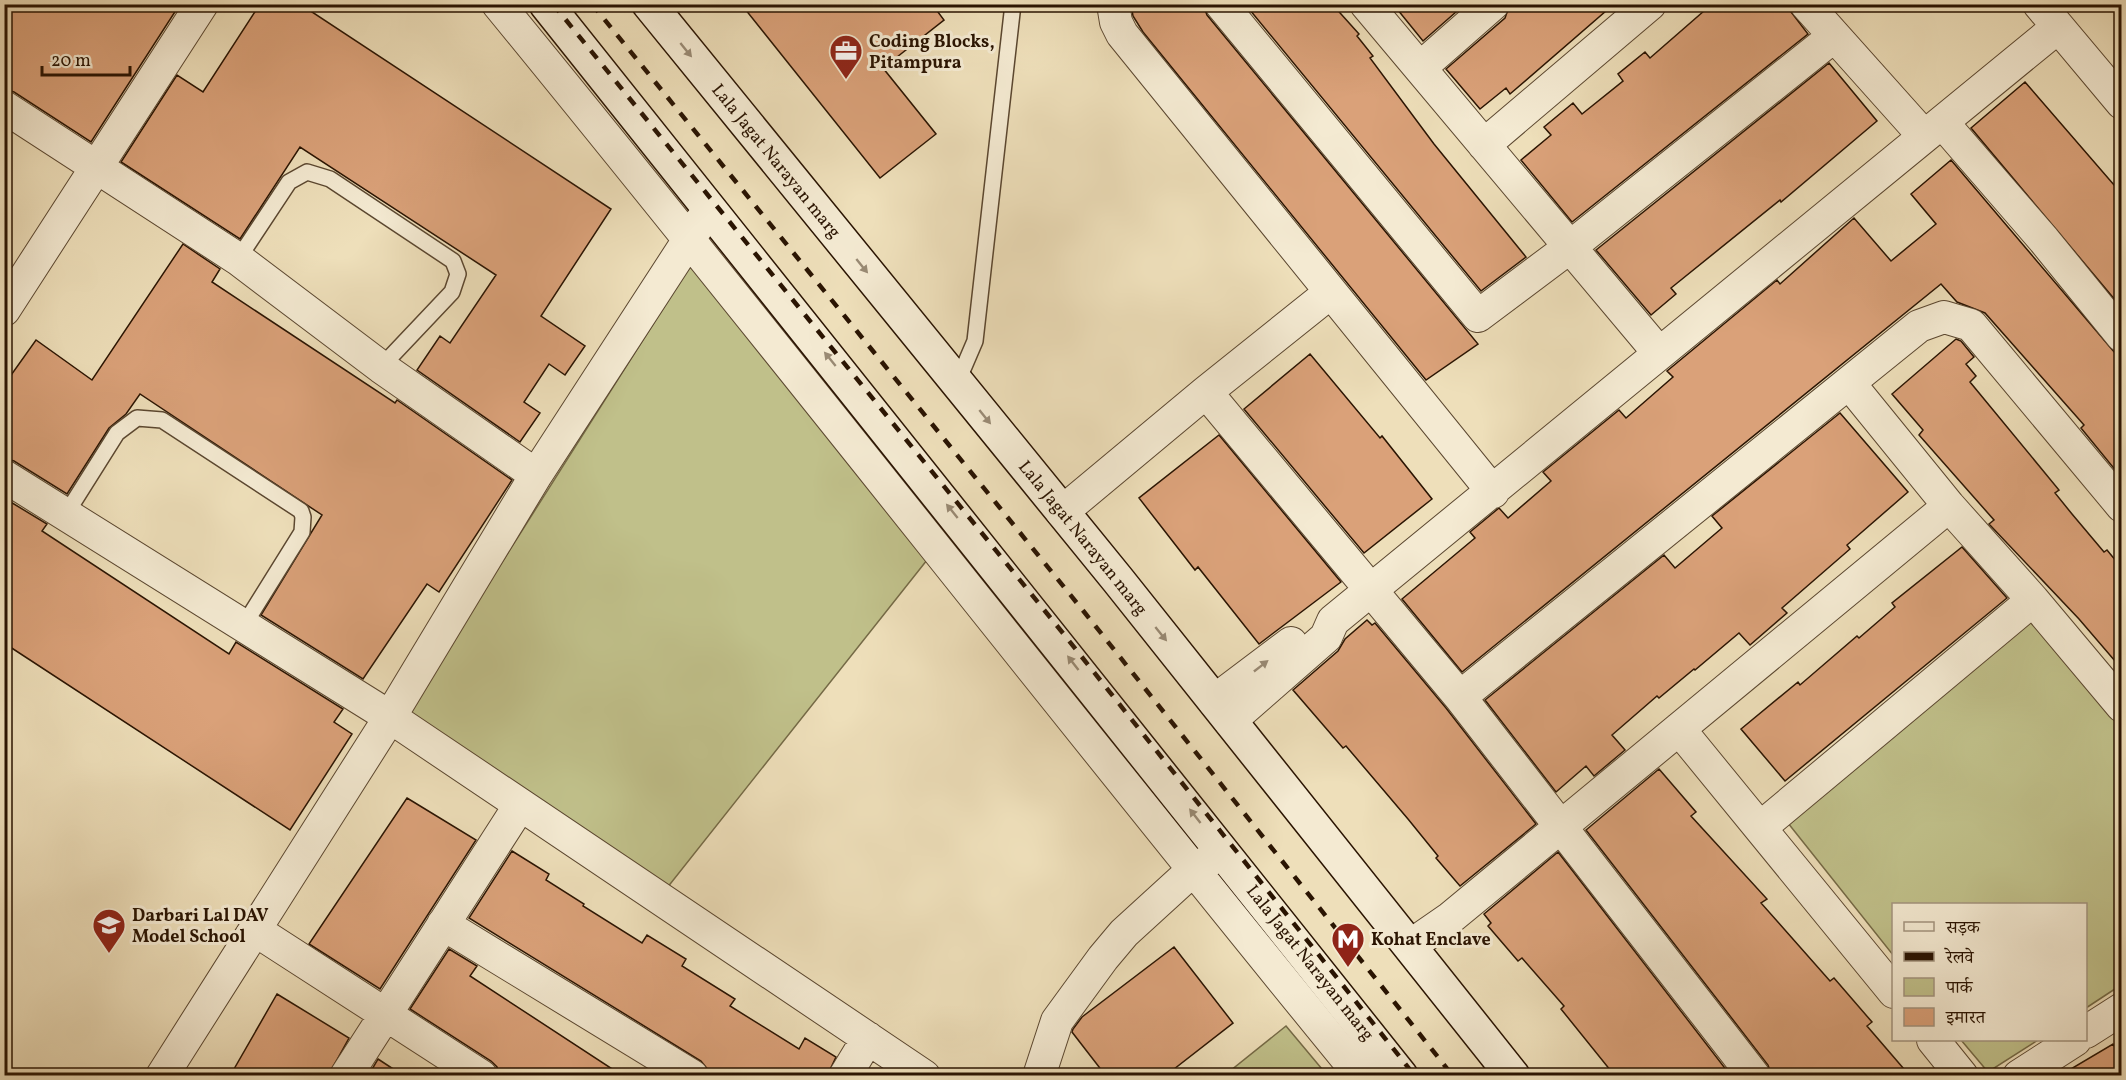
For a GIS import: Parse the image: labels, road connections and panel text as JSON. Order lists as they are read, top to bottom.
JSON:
{
  "streets": {
    "main road": ["Lala Jagat Narayan marg"]
  },
  "places": {
    "office": ["Coding Blocks, Pitampura"],
    "school or university": ["Darbari Lal DAV Model School"],
    "metro station": ["Kohat Enclave"]
  },
  "legend": [
    "सड़क",
    "रेलवे",
    "पार्क",
    "इमारत"
  ],
  "scale_bar": "20 m"
}
